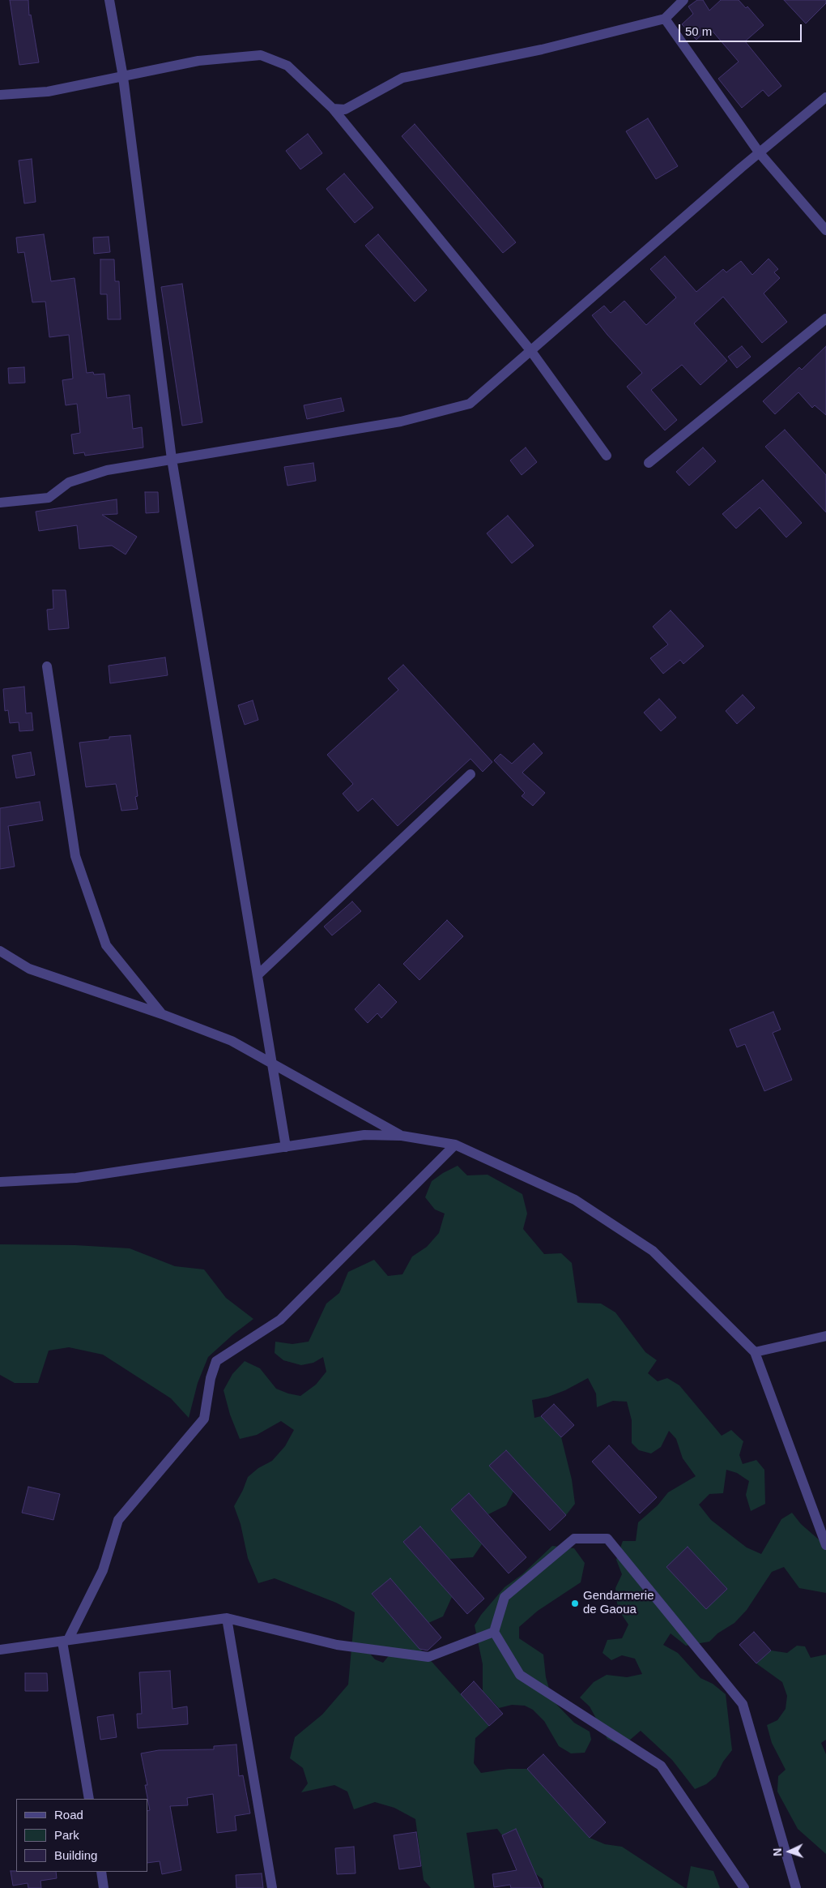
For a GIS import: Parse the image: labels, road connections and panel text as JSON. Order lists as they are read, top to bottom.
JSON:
{
  "places": ["Gendarmerie de Gaoua"],
  "legend": ["Road", "Park", "Building"],
  "scale_bar": "50 m",
  "north": "left"
}
